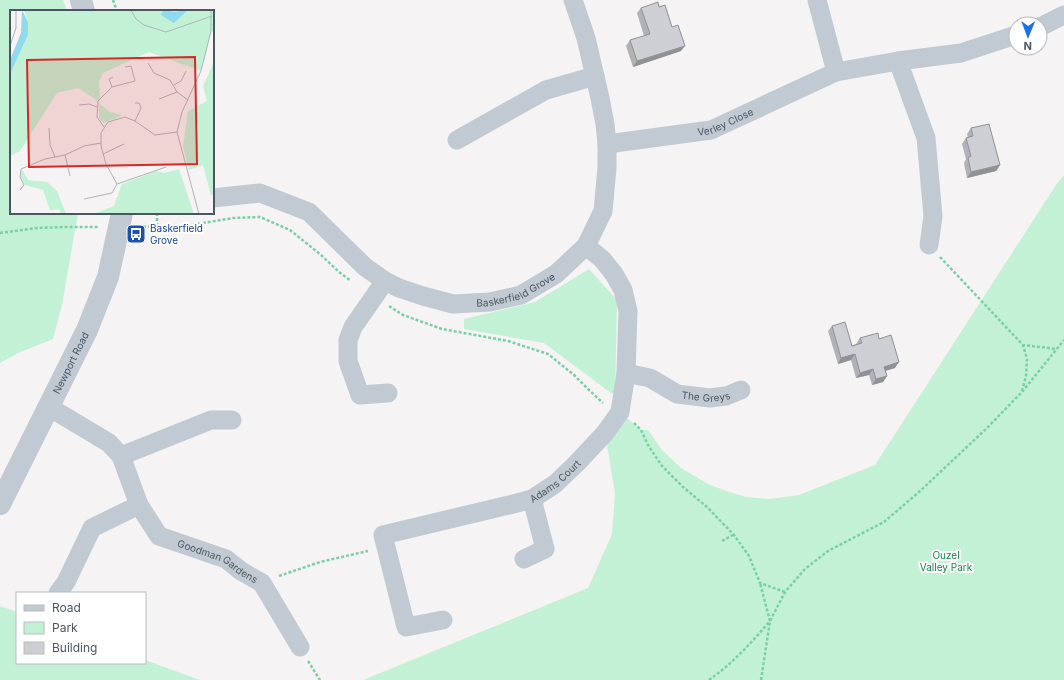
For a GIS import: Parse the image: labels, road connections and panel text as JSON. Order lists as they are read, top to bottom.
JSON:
{
  "streets": {
    "street": [
      "Verley Close",
      "Baskerfield Grove",
      "Newport Road",
      "The Greys",
      "Adams Court",
      "Goodman Gardens"
    ]
  },
  "crossings": [
    ["Verley Close", "Baskerfield Grove"],
    ["Baskerfield Grove", "Adams Court"],
    ["Newport Road", "Goodman Gardens"],
    ["The Greys", "Adams Court"]
  ],
  "parks": ["Ouzel Valley Park"],
  "places": {
    "bus stop": ["Baskerfield Grove"]
  },
  "legend": ["Road", "Park", "Building"],
  "north": "bottom"
}
